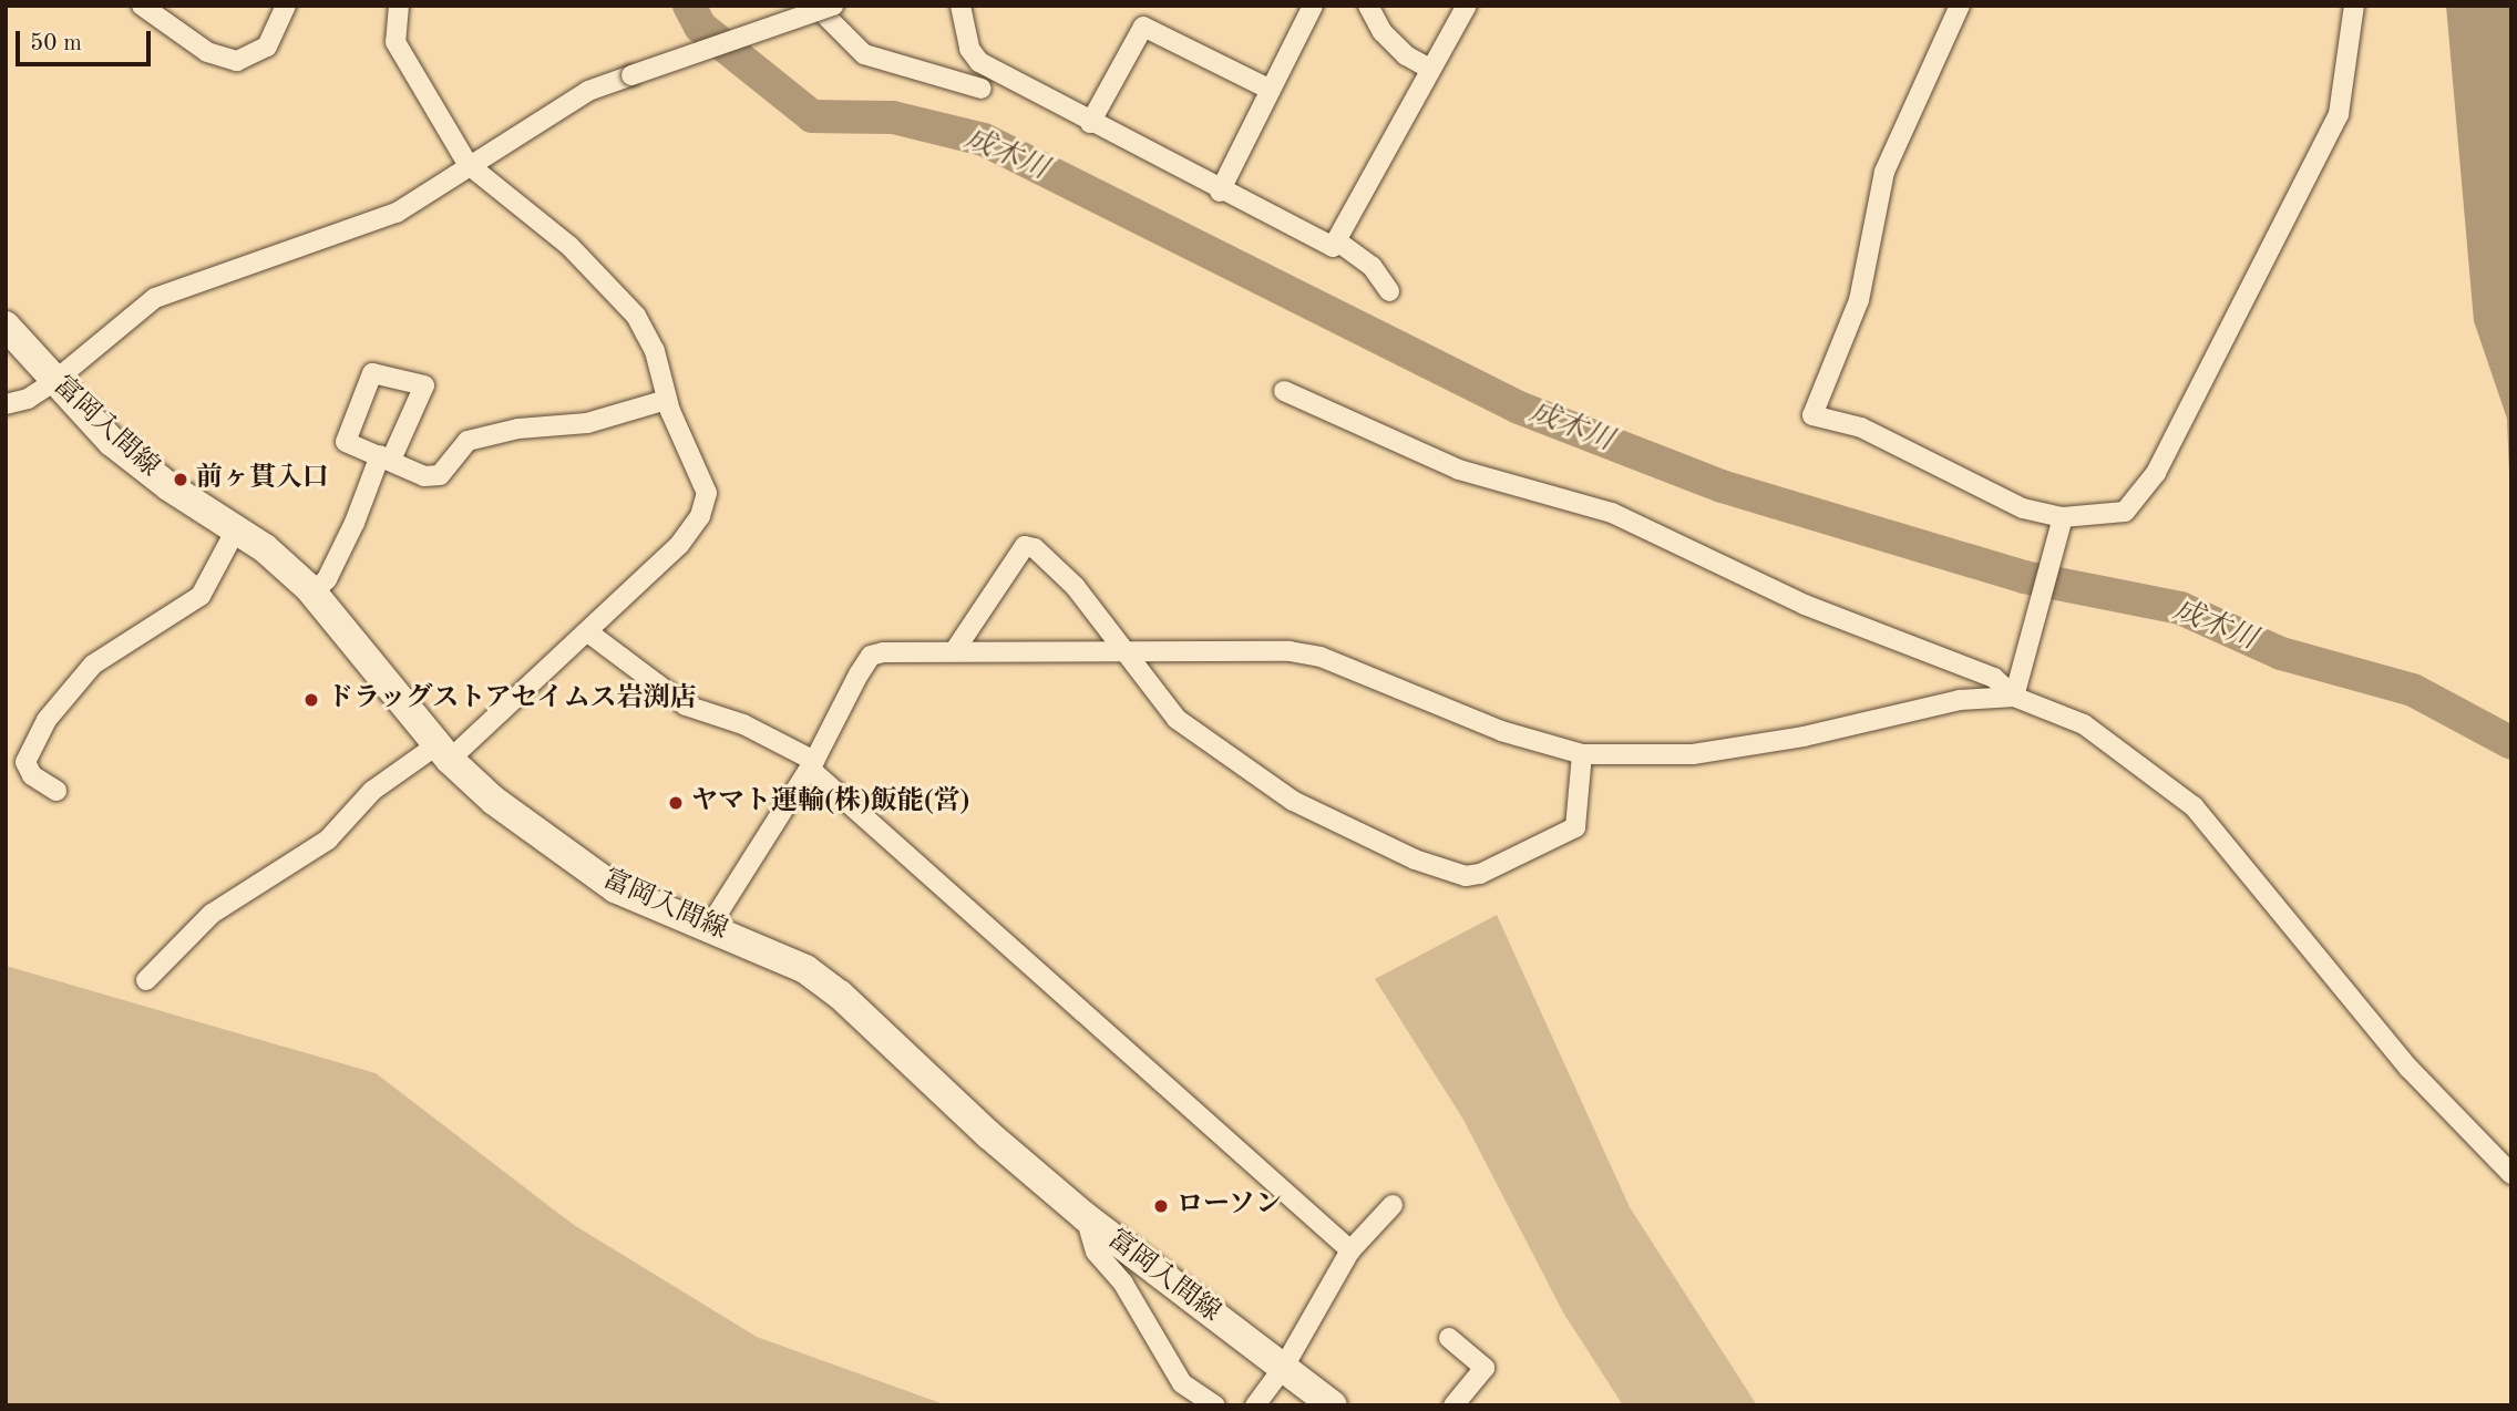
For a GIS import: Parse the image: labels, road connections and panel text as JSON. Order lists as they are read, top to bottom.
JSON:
{
  "streets": {
    "main road": ["富岡入間線"]
  },
  "water": ["成木川"],
  "places": [
    "前ヶ貫入口",
    "ドラッグストアセイムス岩渕店",
    "ヤマト運輸(株)飯能(営)",
    "ローソン"
  ],
  "scale_bar": "50 m"
}
